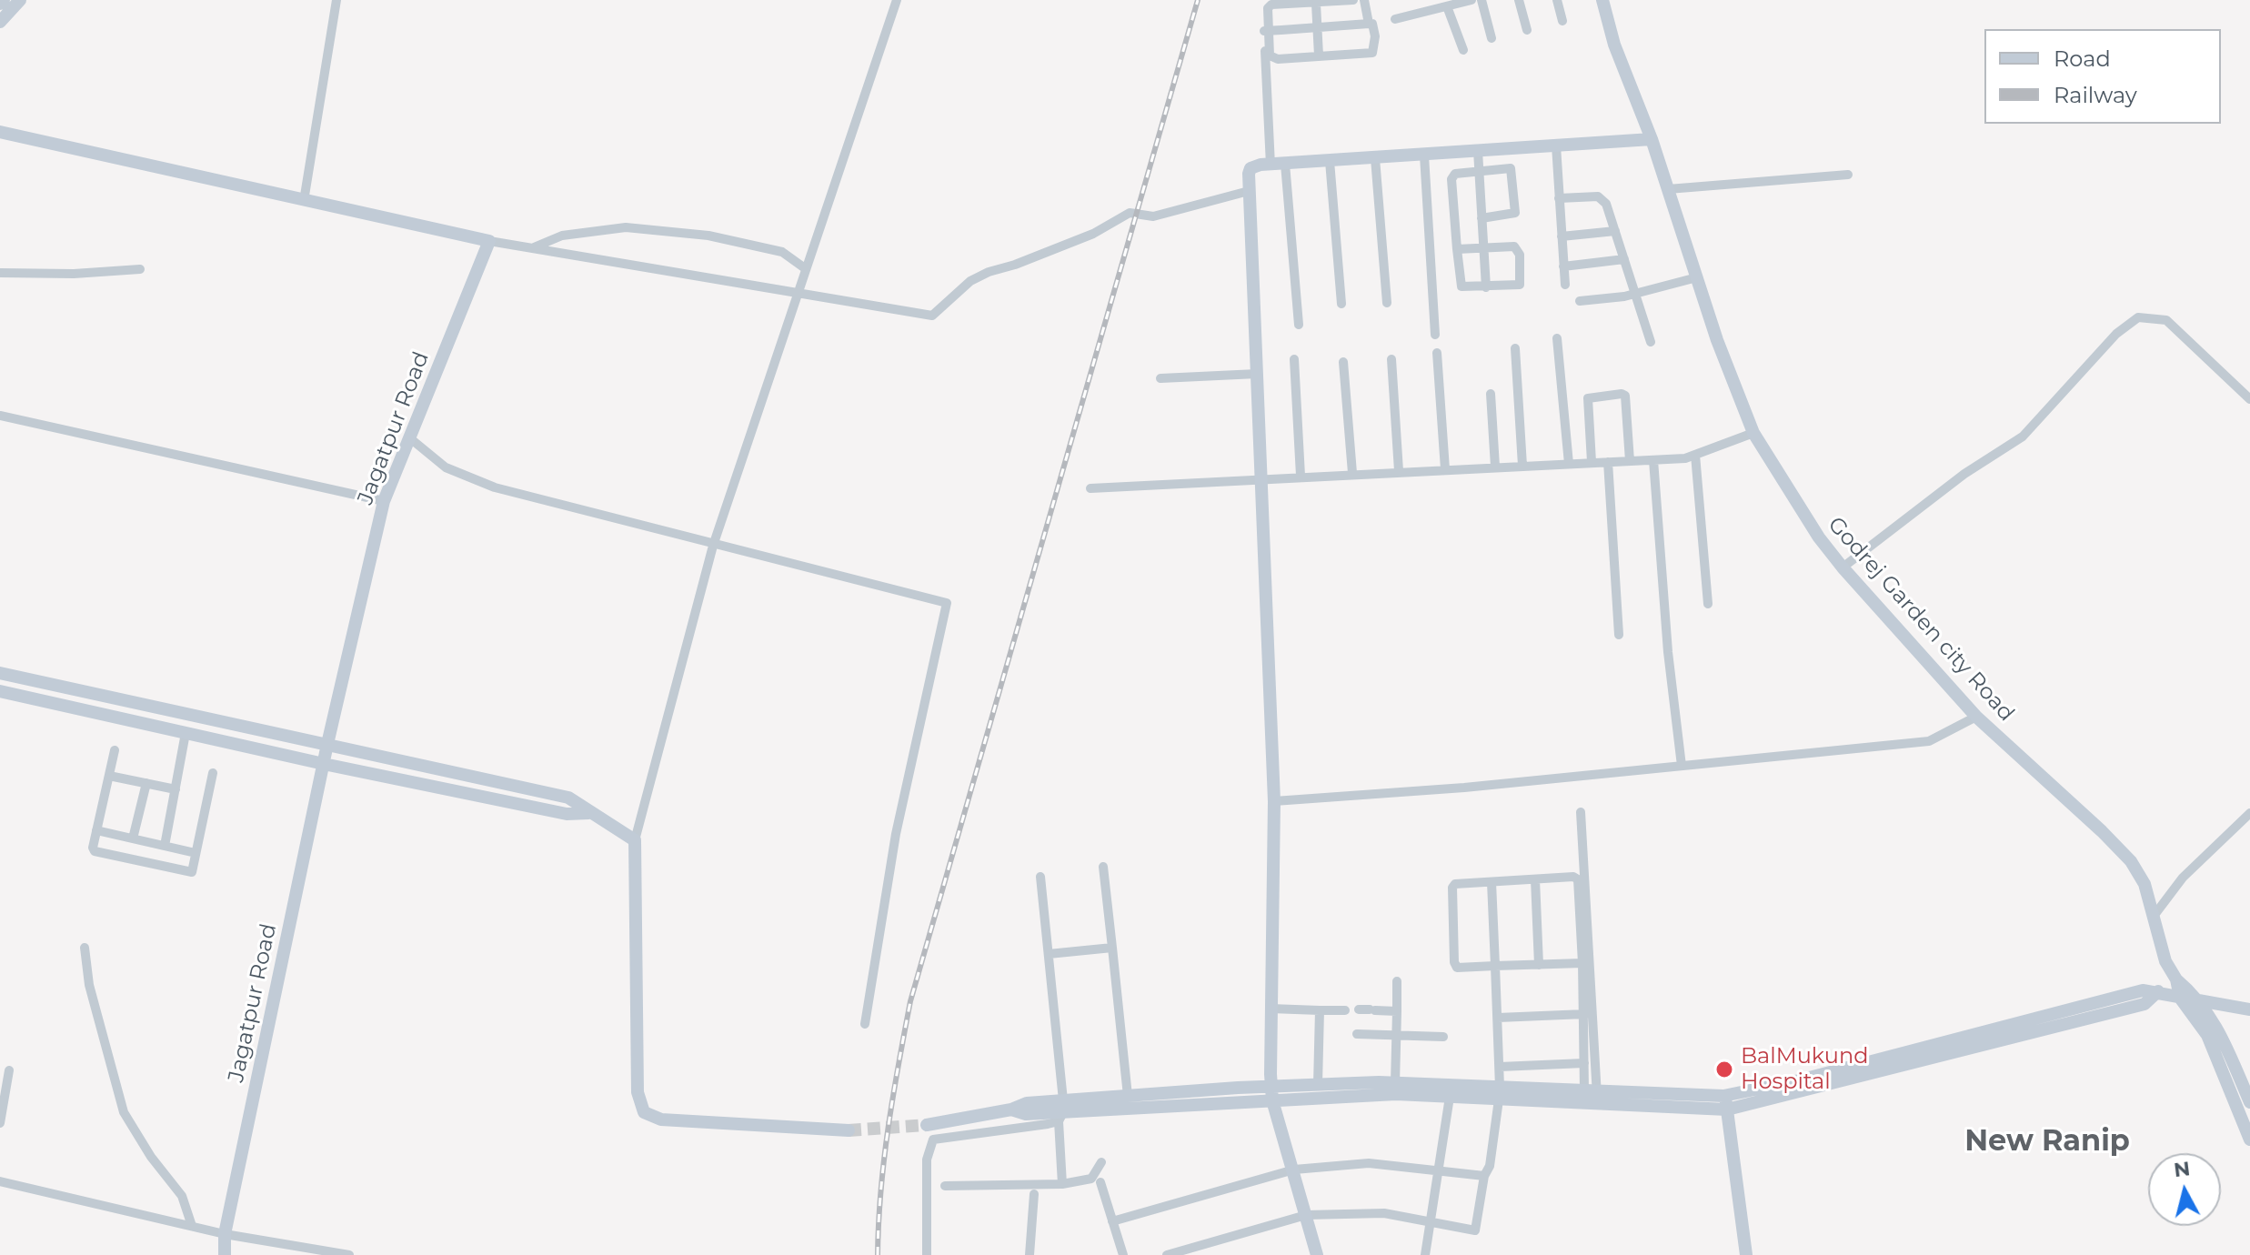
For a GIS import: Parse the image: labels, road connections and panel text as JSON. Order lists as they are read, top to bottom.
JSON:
{
  "streets": {
    "street": ["Jagatpur Road", "Godrej Garden city Road"]
  },
  "districts": ["New Ranip"],
  "places": ["BalMukund Hospital"],
  "legend": ["Road", "Railway"],
  "north": "top"
}
